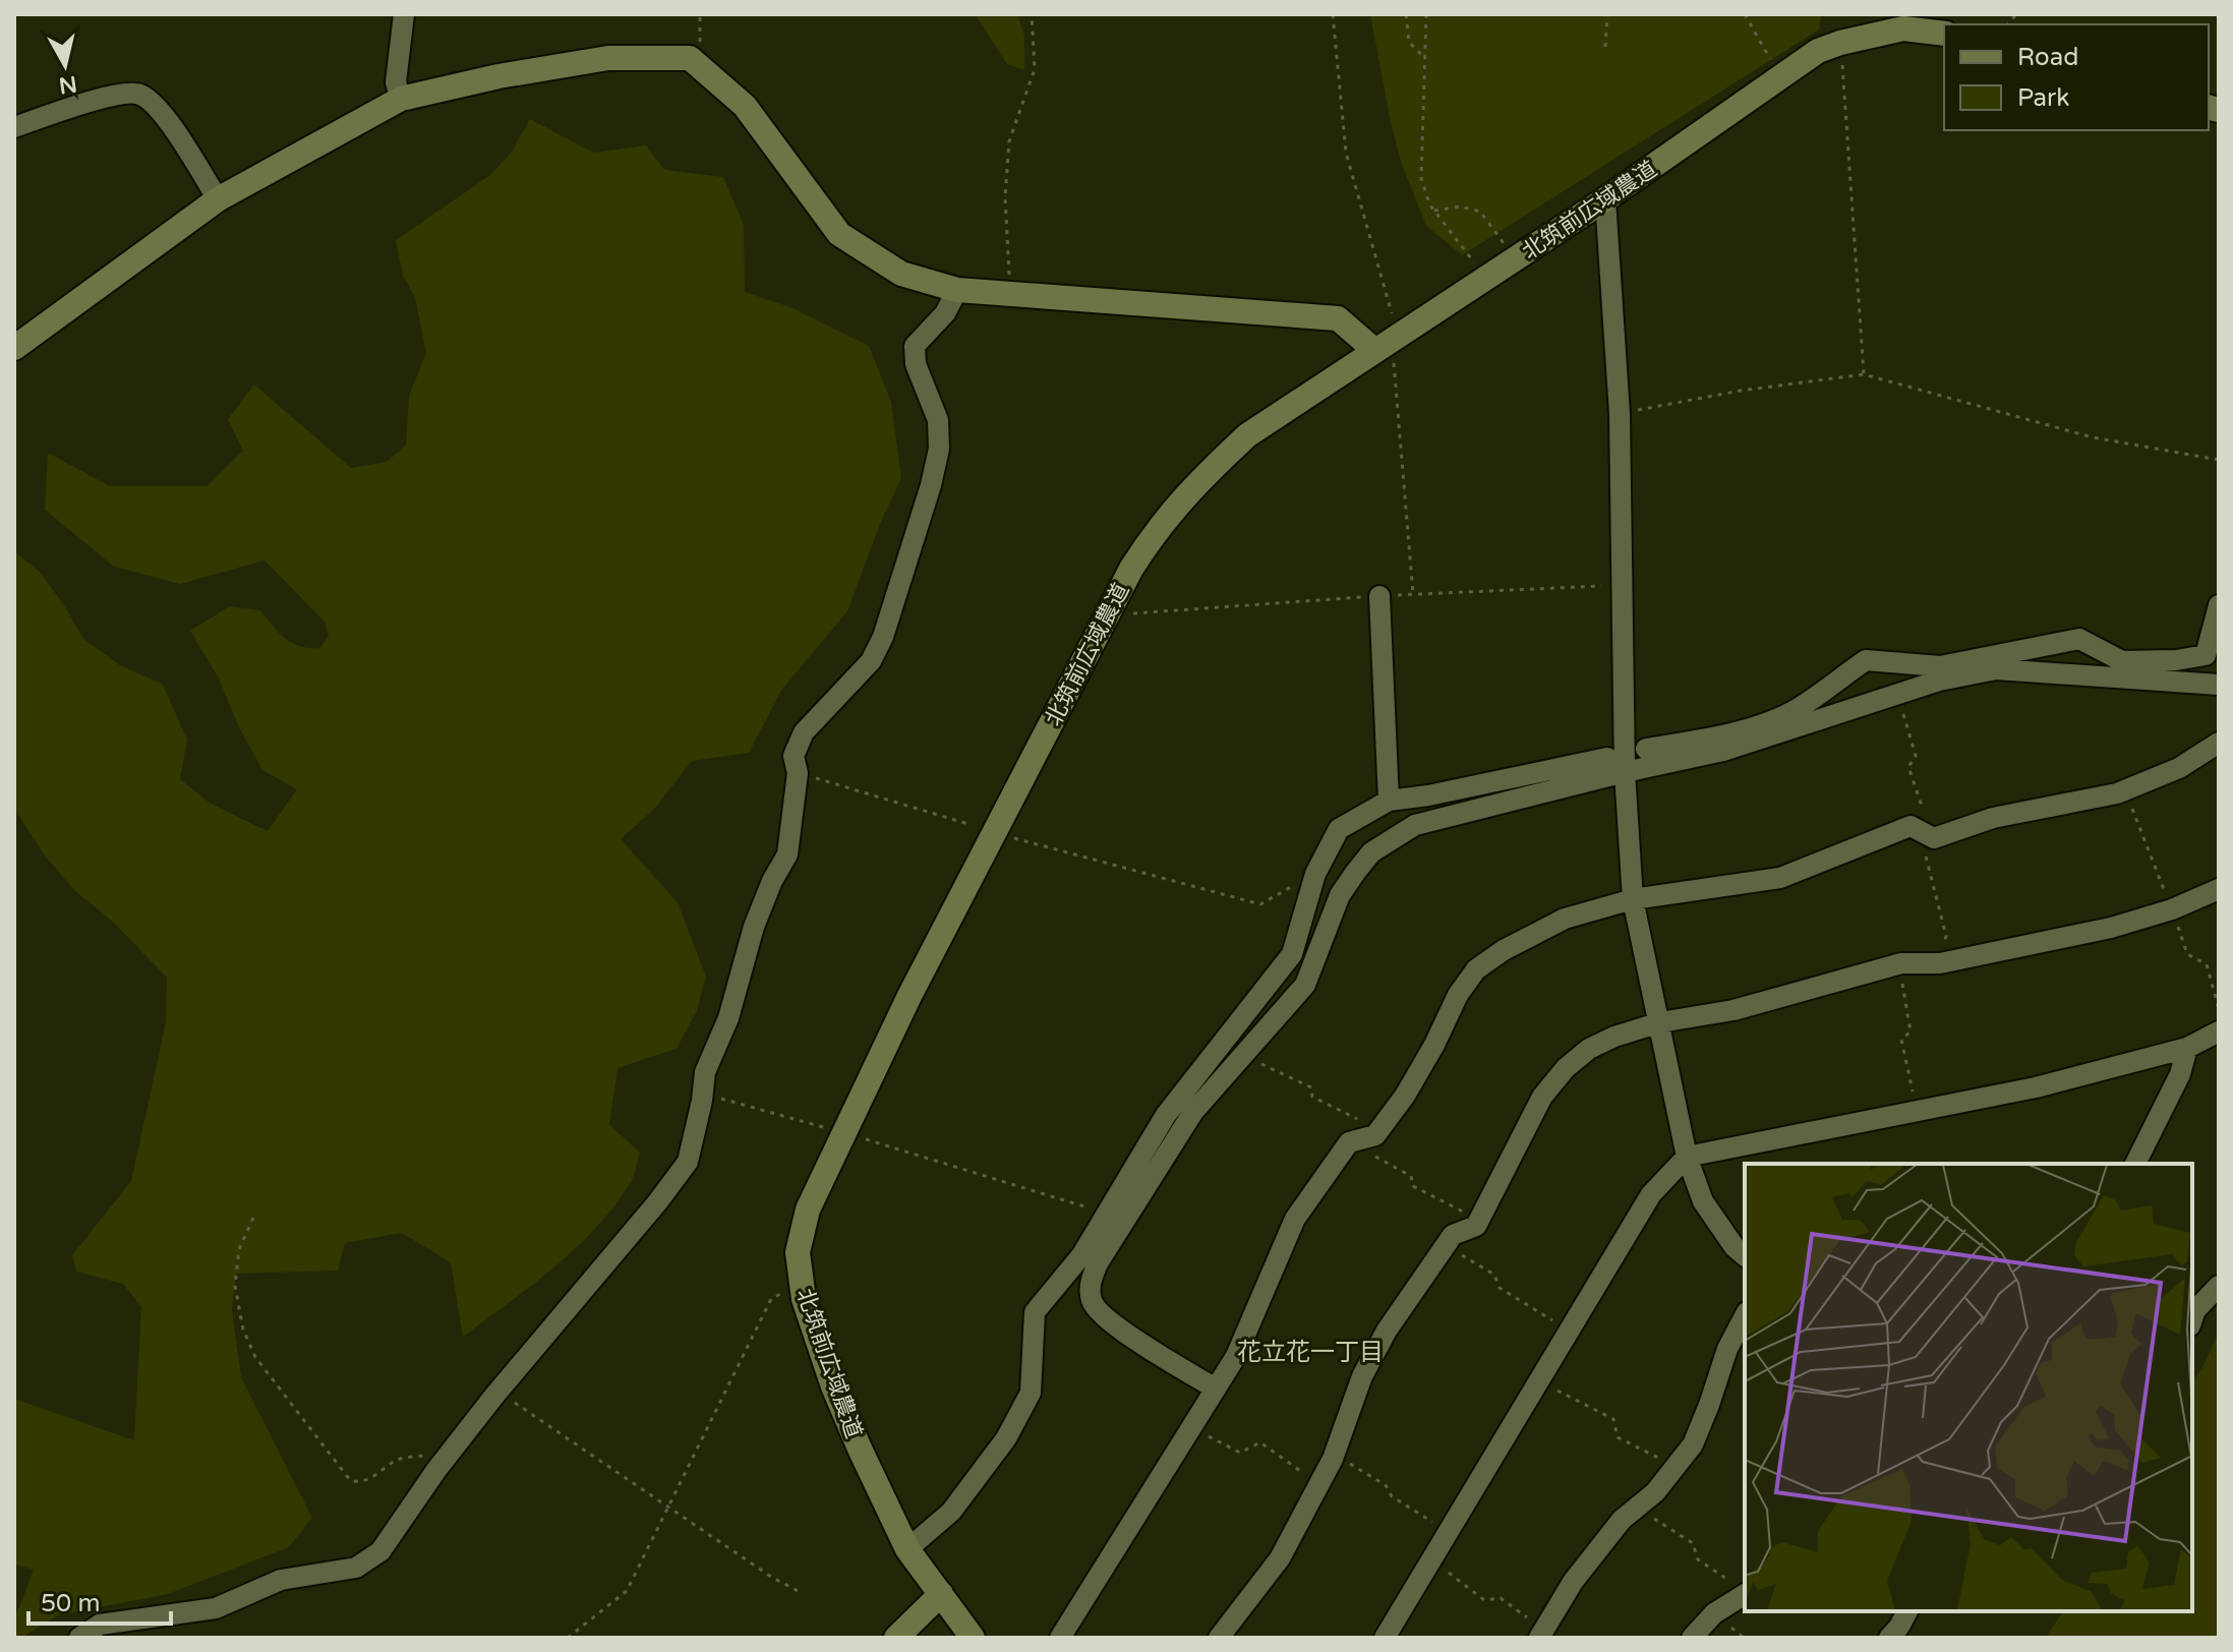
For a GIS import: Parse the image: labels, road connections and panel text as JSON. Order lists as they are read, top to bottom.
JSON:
{
  "streets": {
    "street": ["北筑前広域農道"]
  },
  "districts": ["花立花一丁目"],
  "legend": ["Road", "Park"],
  "scale_bar": "50 m",
  "north": "bottom"
}
